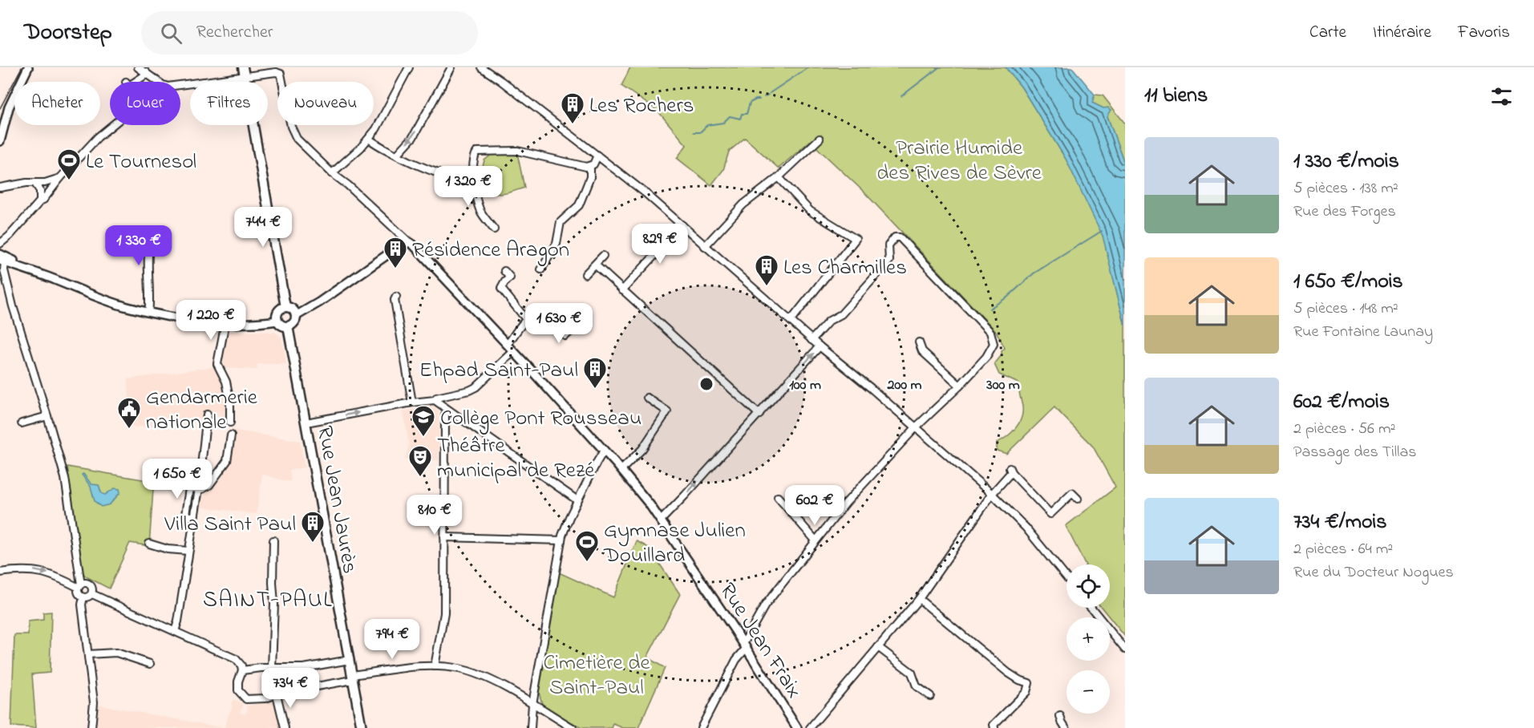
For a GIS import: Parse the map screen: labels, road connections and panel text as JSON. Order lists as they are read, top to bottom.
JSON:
{
  "streets": {
    "main road": ["Rue Jean Jaurès"],
    "street": ["Rue Jean Fraix"]
  },
  "districts": ["SAINT-PAUL"],
  "parks": ["Prairie Humide des Rives de Sèvre", "Cimetière de Saint-Paul"],
  "places": {
    "building": [
      "Les Rochers",
      "Résidence Aragon",
      "Les Charmilles",
      "Ehpad Saint-Paul",
      "Villa Saint Paul"
    ],
    "sports": ["Le Tournesol", "Gymnase Julien Douillard"],
    "public building": ["Gendarmerie nationale"],
    "school or university": ["Collège Pont Rousseau"],
    "theatre": ["Théâtre municipal de Rezé"]
  },
  "page": {
    "header": "Doorstep",
    "search": "Rechercher",
    "nav": ["Carte", "Itinéraire", "Favoris"],
    "heading": "11 biens",
    "chip": [
      "Acheter",
      "Louer",
      "Filtres",
      "Nouveau"
    ],
    "list": [
      {
        "name": "1 330 €/mois",
        "note": "5 pièces · 138 m² · Rue des Forges"
      },
      {
        "name": "1 650 €/mois",
        "note": "5 pièces · 148 m² · Rue Fontaine Launay"
      },
      {
        "name": "602 €/mois",
        "note": "2 pièces · 56 m² · Passage des Tillas"
      },
      {
        "name": "734 €/mois",
        "note": "2 pièces · 64 m² · Rue du Docteur Nogues"
      }
    ],
    "price": [
      "1 320 €",
      "744 €",
      "829 €",
      "1 330 €",
      "1 220 €",
      "1 630 €",
      "1 650 €",
      "602 €",
      "810 €",
      "794 €",
      "734 €"
    ],
    "map_buttons": ["+", "−"]
  },
  "rings": ["100 m", "200 m", "300 m"]
}
